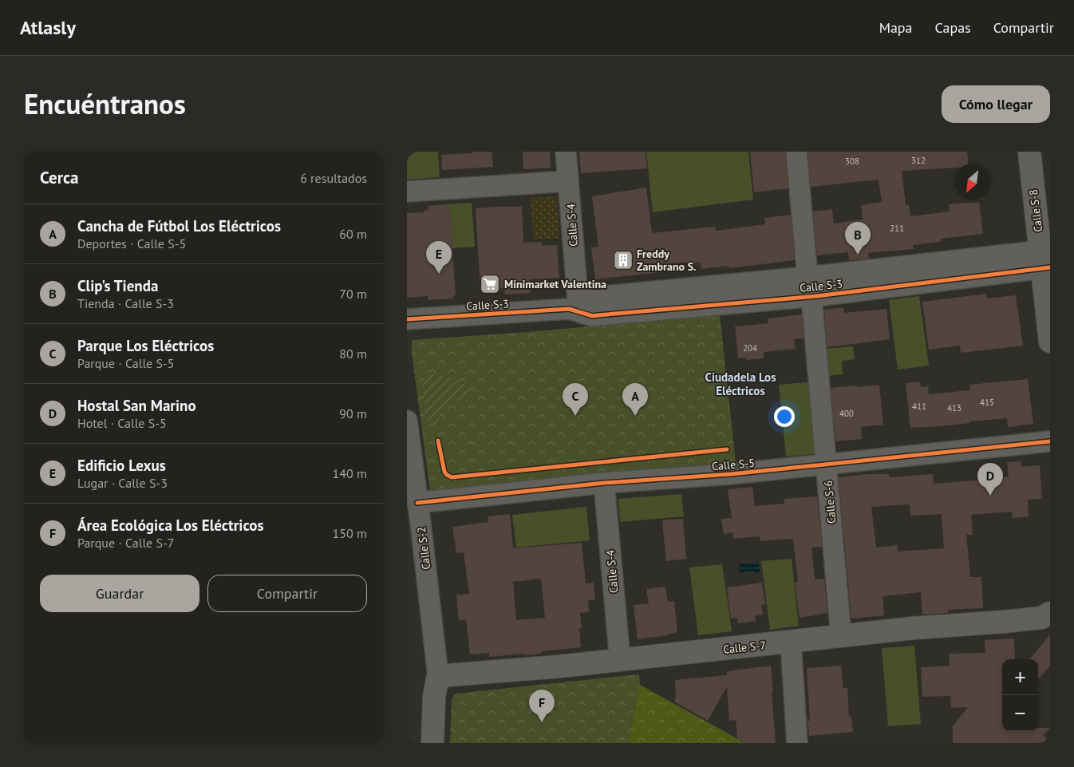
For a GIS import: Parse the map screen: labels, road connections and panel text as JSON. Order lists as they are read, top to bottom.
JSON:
{
  "streets": {
    "street": [
      "Calle S-8",
      "Calle S-4",
      "Calle S-3",
      "Calle S-5",
      "Calle S-6",
      "Calle S-2",
      "Calle S-7"
    ]
  },
  "crossings": [
    ["Calle S-8", "Calle S-3"],
    ["Calle S-4", "Calle S-3"],
    ["Calle S-4", "Calle S-5"],
    ["Calle S-4", "Calle S-7"],
    ["Calle S-3", "Calle S-6"],
    ["Calle S-5", "Calle S-6"],
    ["Calle S-5", "Calle S-2"],
    ["Calle S-6", "Calle S-7"],
    ["Calle S-2", "Calle S-7"]
  ],
  "districts": ["Ciudadela Los Eléctricos"],
  "places": {
    "building": ["Freddy Zambrano S."],
    "supermarket": ["Minimarket Valentina"]
  },
  "house_numbers": [
    "312",
    "308",
    "211",
    "204",
    "415",
    "411",
    "413",
    "400"
  ],
  "north": "bottom left",
  "page": {
    "header": "Atlasly",
    "nav": ["Mapa", "Capas", "Compartir"],
    "title": "Encuéntranos",
    "buttons": [
      "Cómo llegar",
      ["Guardar", "Compartir"]
    ],
    "heading": ["Cerca", "6 resultados"],
    "list": [
      {
        "mark": "A",
        "name": "Cancha de Fútbol Los Eléctricos",
        "note": "Deportes · Calle S-5",
        "value": "60 m"
      },
      {
        "mark": "B",
        "name": "Clip's Tienda",
        "note": "Tienda · Calle S-3",
        "value": "70 m"
      },
      {
        "mark": "C",
        "name": "Parque Los Eléctricos",
        "note": "Parque · Calle S-5",
        "value": "80 m"
      },
      {
        "mark": "D",
        "name": "Hostal San Marino",
        "note": "Hotel · Calle S-5",
        "value": "90 m"
      },
      {
        "mark": "E",
        "name": "Edificio Lexus",
        "note": "Lugar · Calle S-3",
        "value": "140 m"
      },
      {
        "mark": "F",
        "name": "Área Ecológica Los Eléctricos",
        "note": "Parque · Calle S-7",
        "value": "150 m"
      }
    ],
    "pins": [
      "B",
      "E",
      "A",
      "C",
      "D",
      "F"
    ],
    "map_buttons": ["+", "−"]
  }
}
